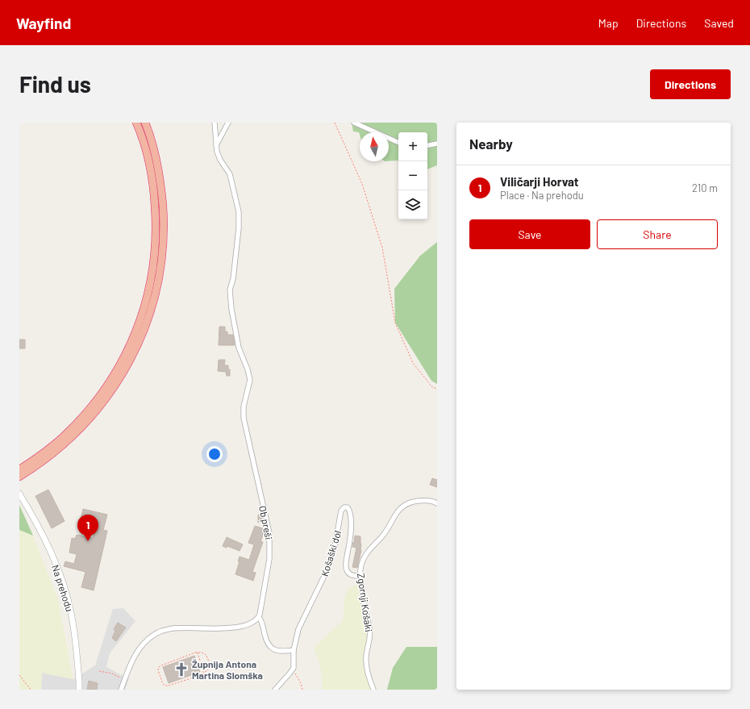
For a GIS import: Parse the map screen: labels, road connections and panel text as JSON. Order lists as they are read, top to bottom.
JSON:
{
  "streets": {
    "street": [
      "Ob preši",
      "Košaški dol",
      "Na prehodu",
      "Zgornji Košaki"
    ]
  },
  "crossings": [
    ["Košaški dol", "Zgornji Košaki"]
  ],
  "places": {
    "church": ["Župnija Antona Martina Slomška"]
  },
  "north": "top",
  "page": {
    "header": "Wayfind",
    "nav": ["Map", "Directions", "Saved"],
    "buttons": [
      "Directions",
      ["Save", "Share"]
    ],
    "title": "Find us",
    "heading": "Nearby",
    "map_buttons": ["+", "−"],
    "list": [
      {
        "mark": "1",
        "name": "Viličarji Horvat",
        "note": "Place · Na prehodu",
        "value": "210 m"
      }
    ],
    "pins": "1"
  }
}
